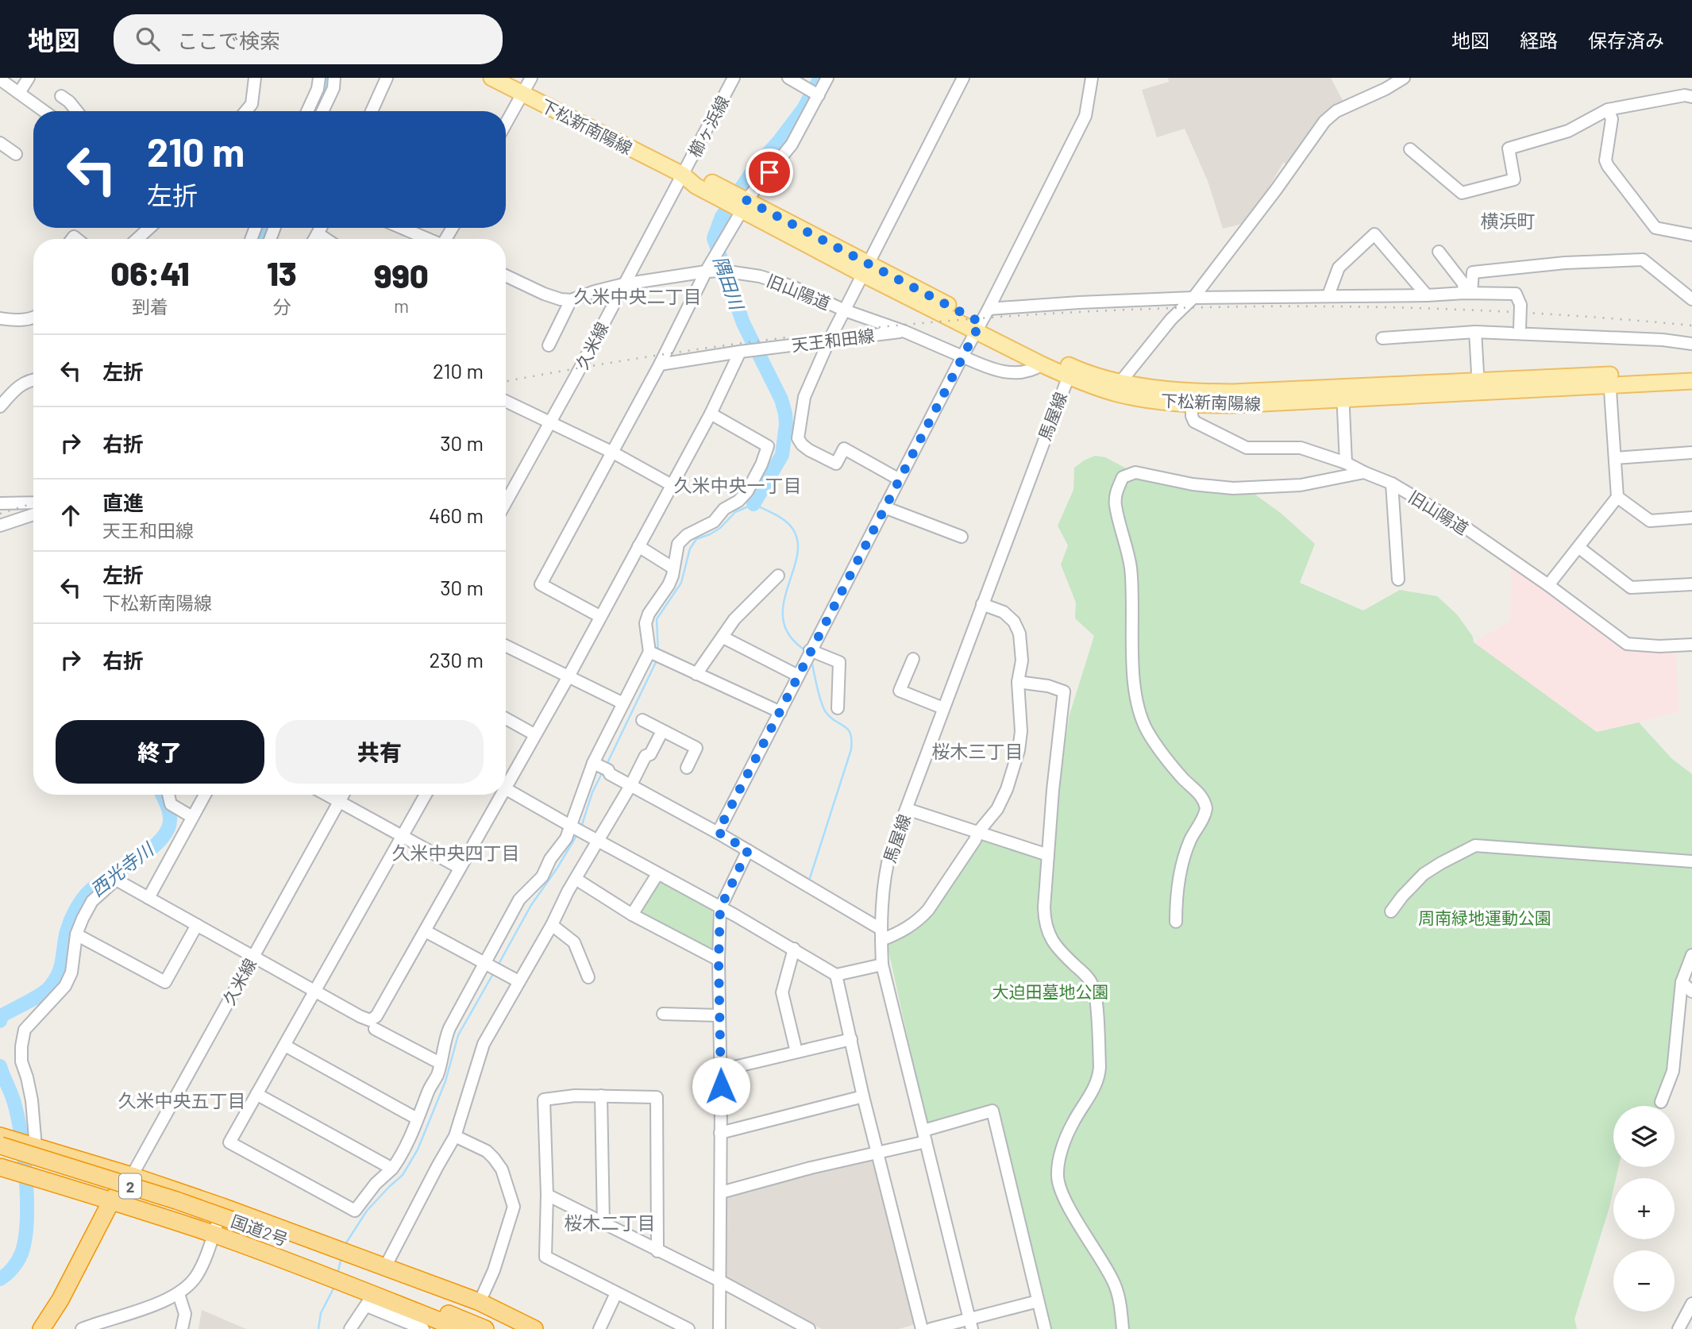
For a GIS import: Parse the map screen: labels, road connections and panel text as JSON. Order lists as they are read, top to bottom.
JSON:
{
  "streets": {
    "highway": ["2", "国道2号"],
    "main road": ["下松新南陽線"],
    "street": [
      "櫛ヶ浜線",
      "旧山陽道",
      "天王和田線",
      "久米線",
      "馬屋線"
    ]
  },
  "crossings": [
    ["下松新南陽線", "櫛ヶ浜線"],
    ["下松新南陽線", "旧山陽道"],
    ["下松新南陽線", "久米線"],
    ["下松新南陽線", "馬屋線"],
    ["櫛ヶ浜線", "久米線"],
    ["旧山陽道", "天王和田線"],
    ["旧山陽道", "久米線"],
    ["久米線", "2"],
    ["2", "国道2号"]
  ],
  "districts": [
    "横浜町",
    "久米中央二丁目",
    "久米中央一丁目",
    "桜木三丁目",
    "久米中央四丁目",
    "久米中央五丁目",
    "桜木二丁目"
  ],
  "water": ["隅田川", "西光寺川"],
  "parks": ["周南緑地運動公園", "大迫田墓地公園"],
  "page": {
    "header": "地図",
    "search": "ここで検索",
    "nav": ["地図", "経路", "保存済み"],
    "turn": ["210 m", "左折"],
    "eta": [
      "06:41",
      "到着",
      "13",
      "分",
      "990",
      "m"
    ],
    "list": [
      {
        "name": "左折",
        "value": "210 m"
      },
      {
        "name": "右折",
        "value": "30 m"
      },
      {
        "name": "直進",
        "note": "天王和田線",
        "value": "460 m"
      },
      {
        "name": "左折",
        "note": "下松新南陽線",
        "value": "30 m"
      },
      {
        "name": "右折",
        "value": "230 m"
      }
    ],
    "buttons": ["終了", "共有"],
    "map_buttons": ["+", "−"]
  }
}
